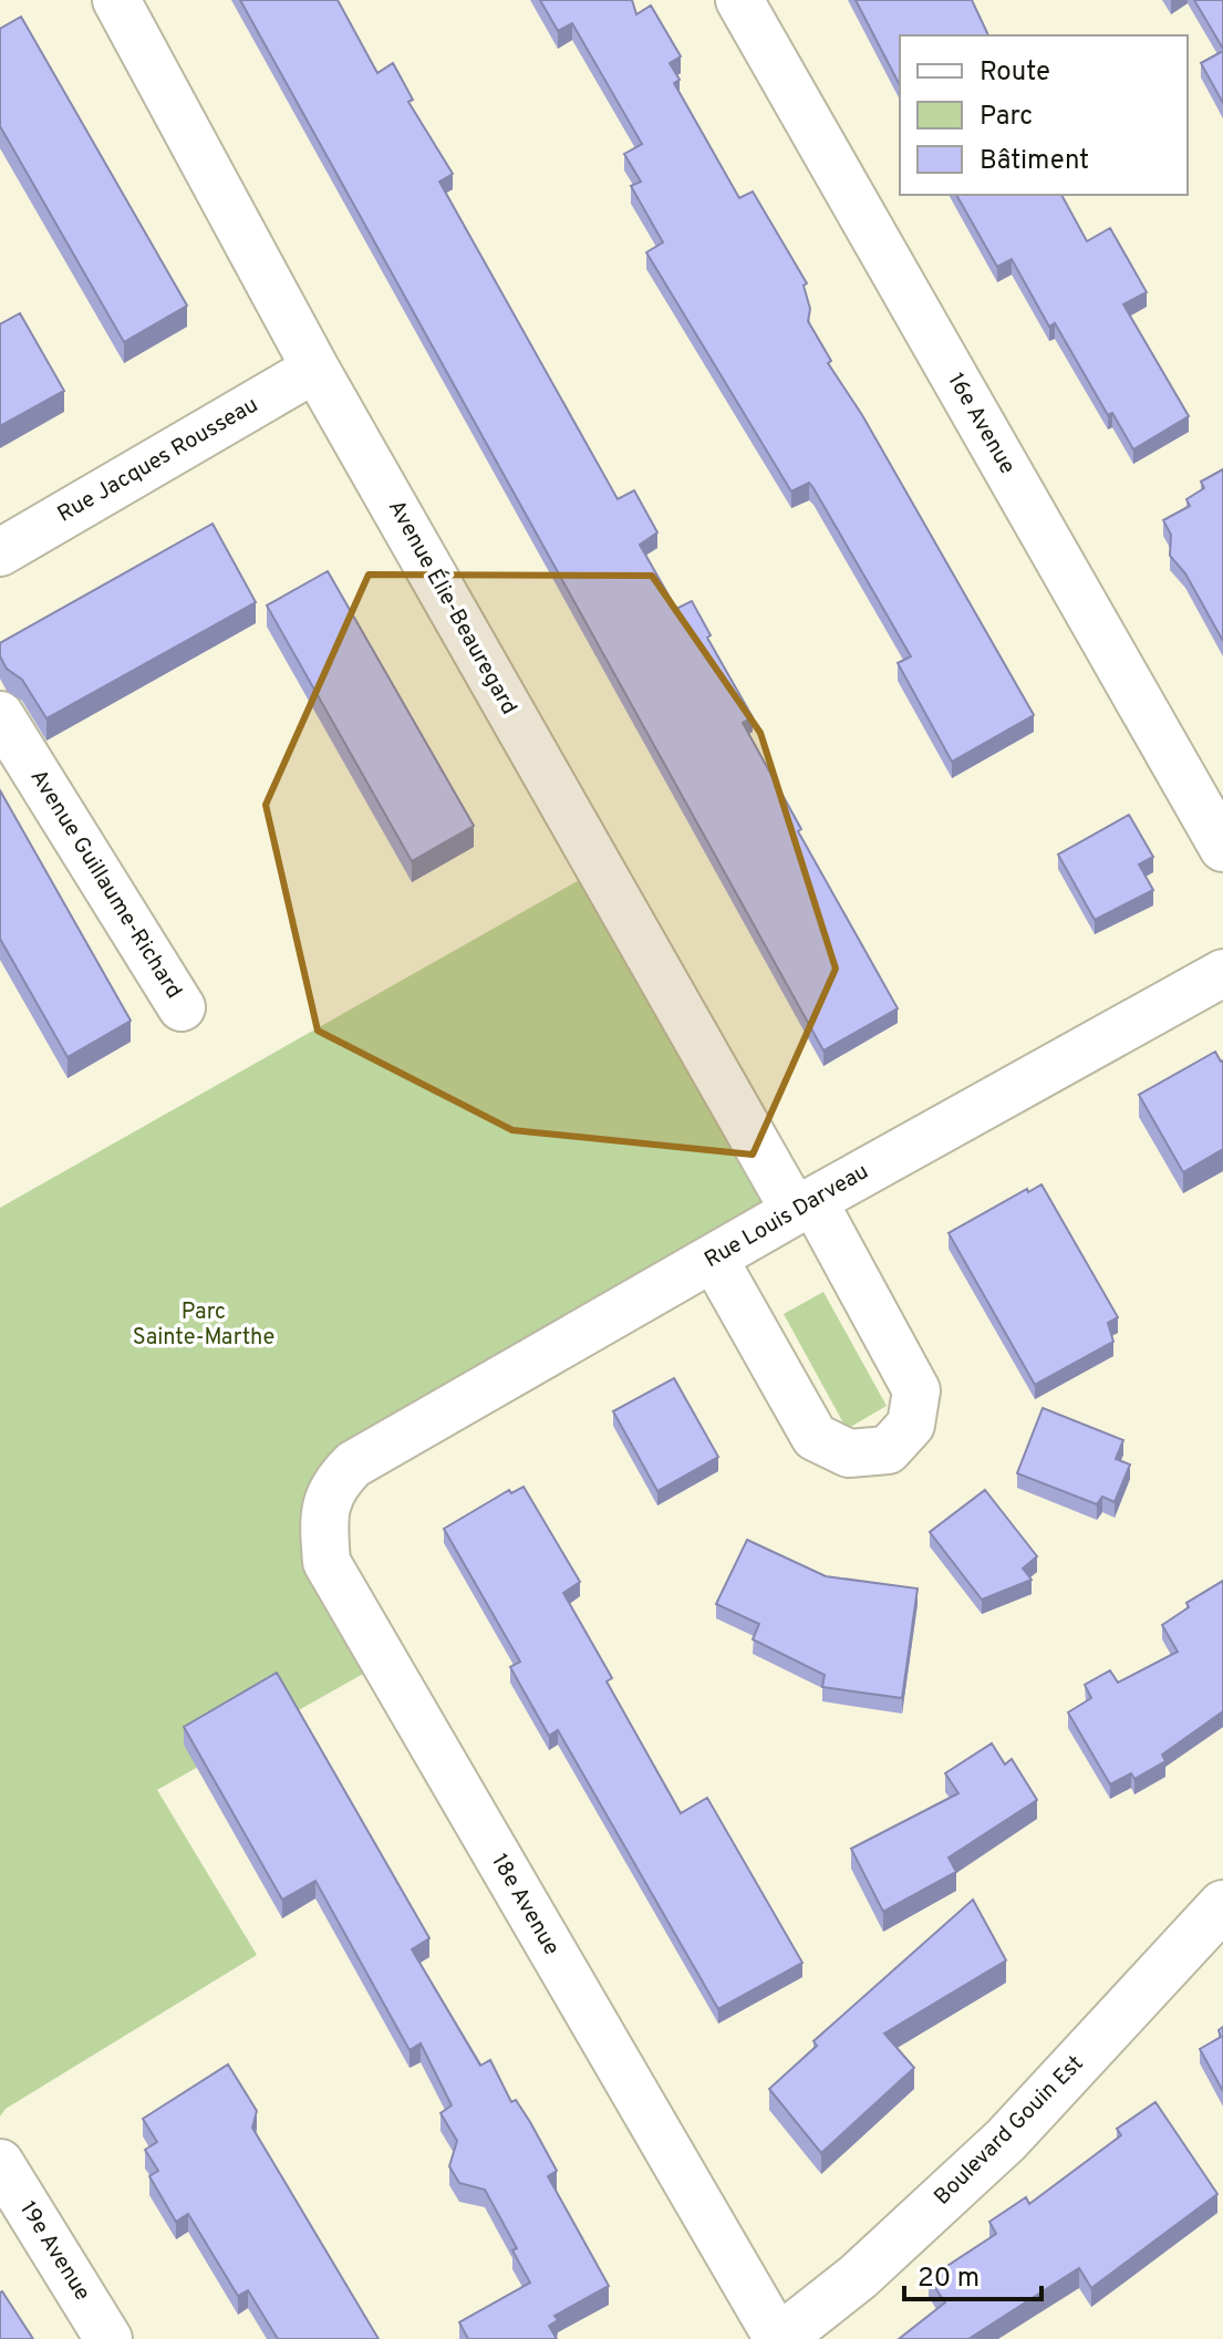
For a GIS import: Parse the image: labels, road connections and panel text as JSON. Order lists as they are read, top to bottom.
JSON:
{
  "streets": {
    "street": [
      "16e Avenue",
      "Rue Jacques Rousseau",
      "Avenue Élie-Beauregard",
      "Avenue Guillaume-Richard",
      "Rue Louis Darveau",
      "18e Avenue",
      "Boulevard Gouin Est",
      "19e Avenue"
    ]
  },
  "crossings": [
    ["Rue Jacques Rousseau", "Avenue Élie-Beauregard"],
    ["Avenue Élie-Beauregard", "Rue Louis Darveau"],
    ["Rue Louis Darveau", "18e Avenue"],
    ["18e Avenue", "Boulevard Gouin Est"]
  ],
  "parks": ["Parc Sainte-Marthe"],
  "legend": ["Route", "Parc", "Bâtiment"],
  "scale_bar": "20 m"
}
